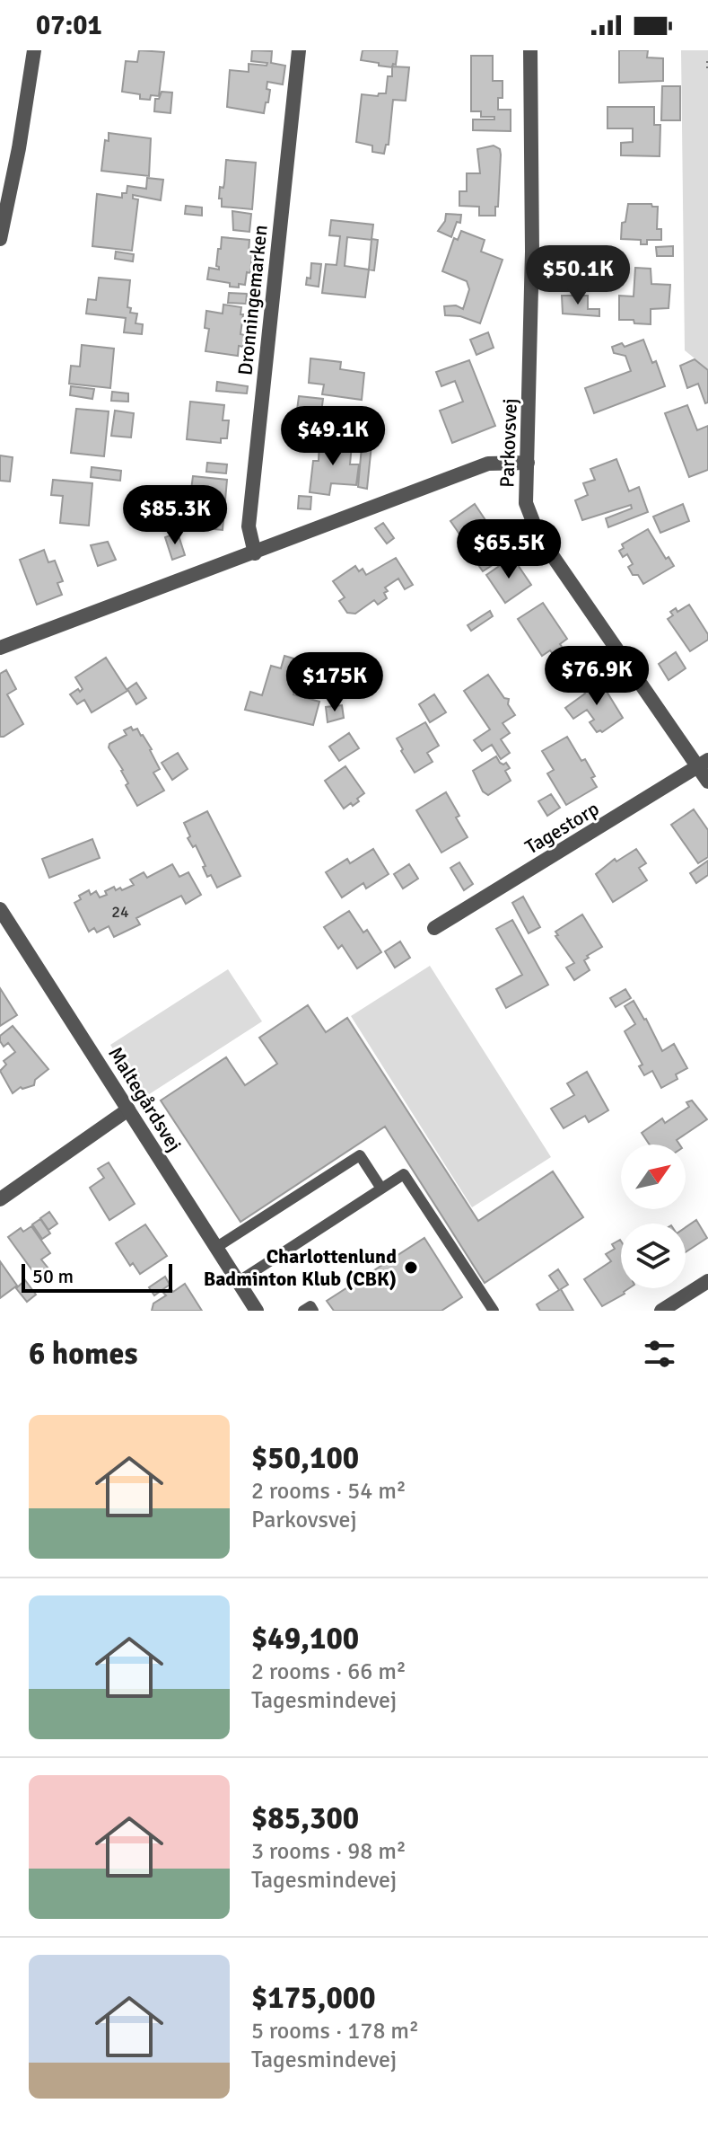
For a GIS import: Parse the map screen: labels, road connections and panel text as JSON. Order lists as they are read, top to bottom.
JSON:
{
  "streets": {
    "street": [
      "Dronningemarken",
      "Parkovsvej",
      "Tagestorp",
      "Maltegårdsvej"
    ]
  },
  "crossings": [
    ["Parkovsvej", "Tagestorp"]
  ],
  "places": ["Charlottenlund Badminton Klub (CBK)"],
  "house_numbers": ["24"],
  "scale_bar": "50 m",
  "north": "top right",
  "page": {
    "status": "07:01",
    "price": [
      "$50.1K",
      "$49.1K",
      "$85.3K",
      "$65.5K",
      "$76.9K",
      "$175K"
    ],
    "scale": "50 m",
    "heading": "6 homes",
    "list": [
      {
        "name": "$50,100",
        "note": "2 rooms · 54 m² · Parkovsvej"
      },
      {
        "name": "$49,100",
        "note": "2 rooms · 66 m² · Tagesmindevej"
      },
      {
        "name": "$85,300",
        "note": "3 rooms · 98 m² · Tagesmindevej"
      },
      {
        "name": "$175,000",
        "note": "5 rooms · 178 m² · Tagesmindevej"
      }
    ]
  }
}
